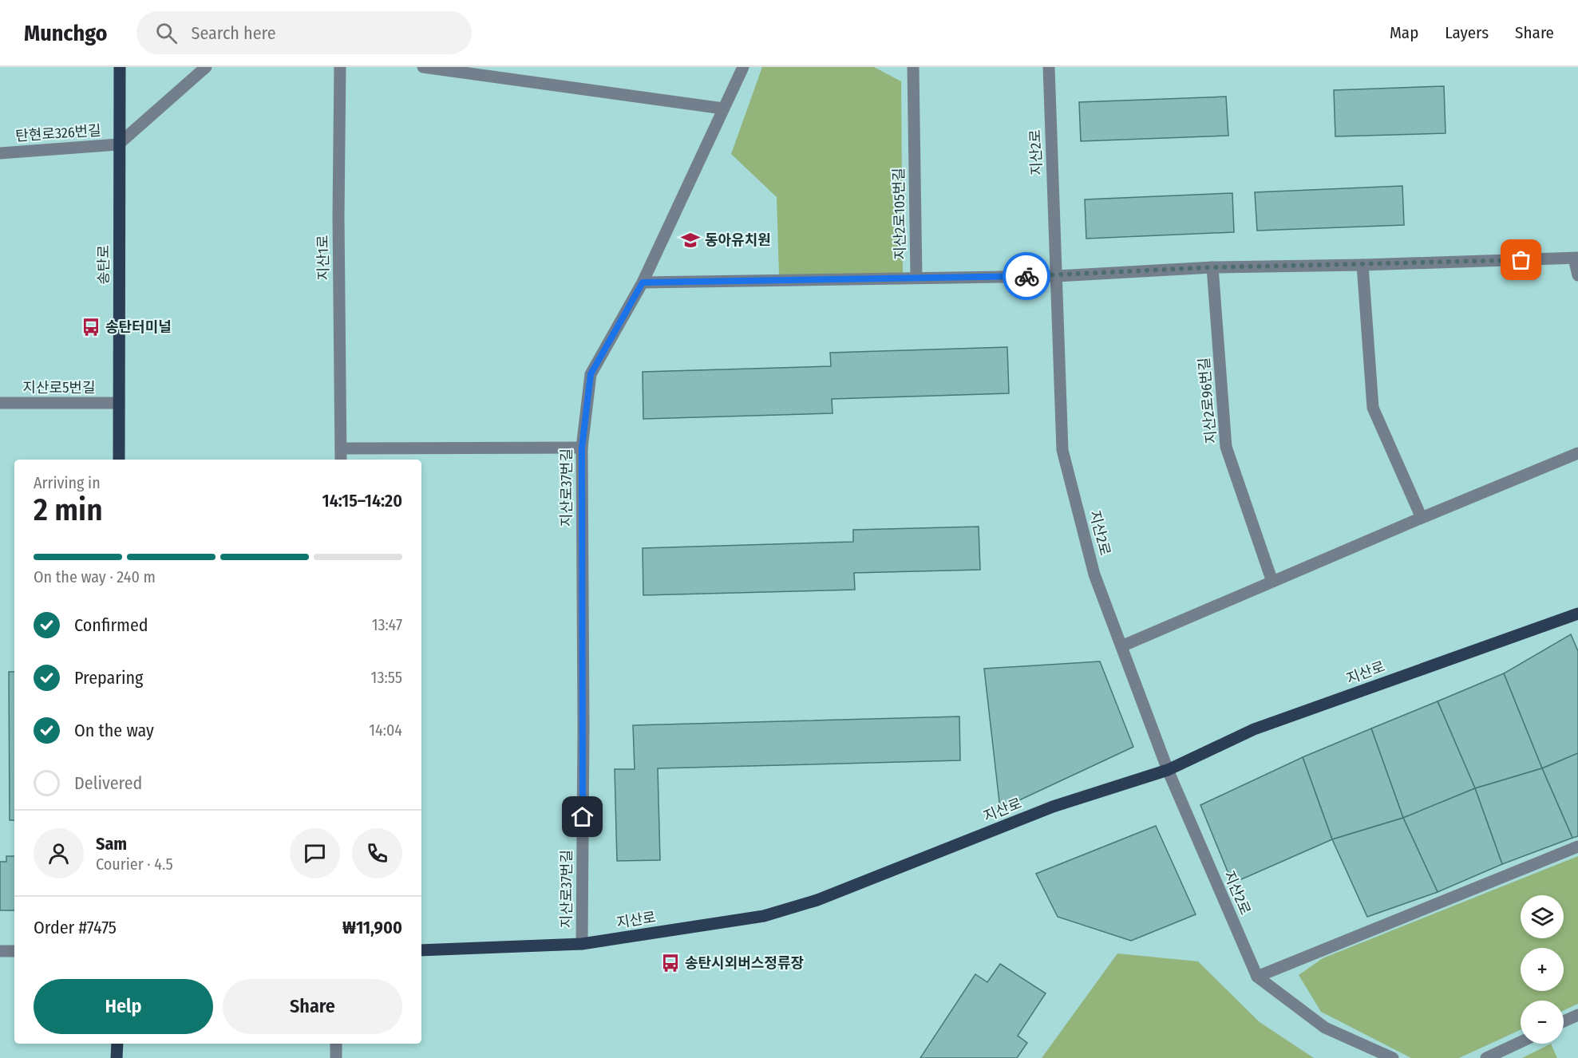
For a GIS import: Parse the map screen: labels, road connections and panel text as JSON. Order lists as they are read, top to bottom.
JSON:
{
  "streets": {
    "main road": ["송탄로", "지산로"],
    "street": [
      "탄현로326번길",
      "지산2로",
      "지산2로105번길",
      "지산1로",
      "지산로5번길",
      "지산2로96번길",
      "지산로37번길"
    ]
  },
  "crossings": [
    ["탄현로326번길", "송탄로"],
    ["지산2로", "지산2로105번길"],
    ["지산2로", "지산로"],
    ["송탄로", "지산로5번길"],
    ["지산로37번길", "지산로"]
  ],
  "places": {
    "school or university": ["동아유치원"],
    "bus stop": ["송탄터미널", "송탄시외버스정류장"]
  },
  "page": {
    "header": "Munchgo",
    "search": "Search here",
    "nav": ["Map", "Layers", "Share"],
    "heading": ["2 min", "Arriving in", "14:15–14:20"],
    "panel": [
      "Sam",
      "Courier · 4.5",
      "Order #7475",
      "₩11,900"
    ],
    "bar": "On the way · 240 m",
    "list": [
      ["Confirmed", "13:47"],
      ["Preparing", "13:55"],
      ["On the way", "14:04"],
      "Delivered"
    ],
    "map_buttons": ["+", "−"],
    "buttons": ["Help", "Share"]
  }
}
